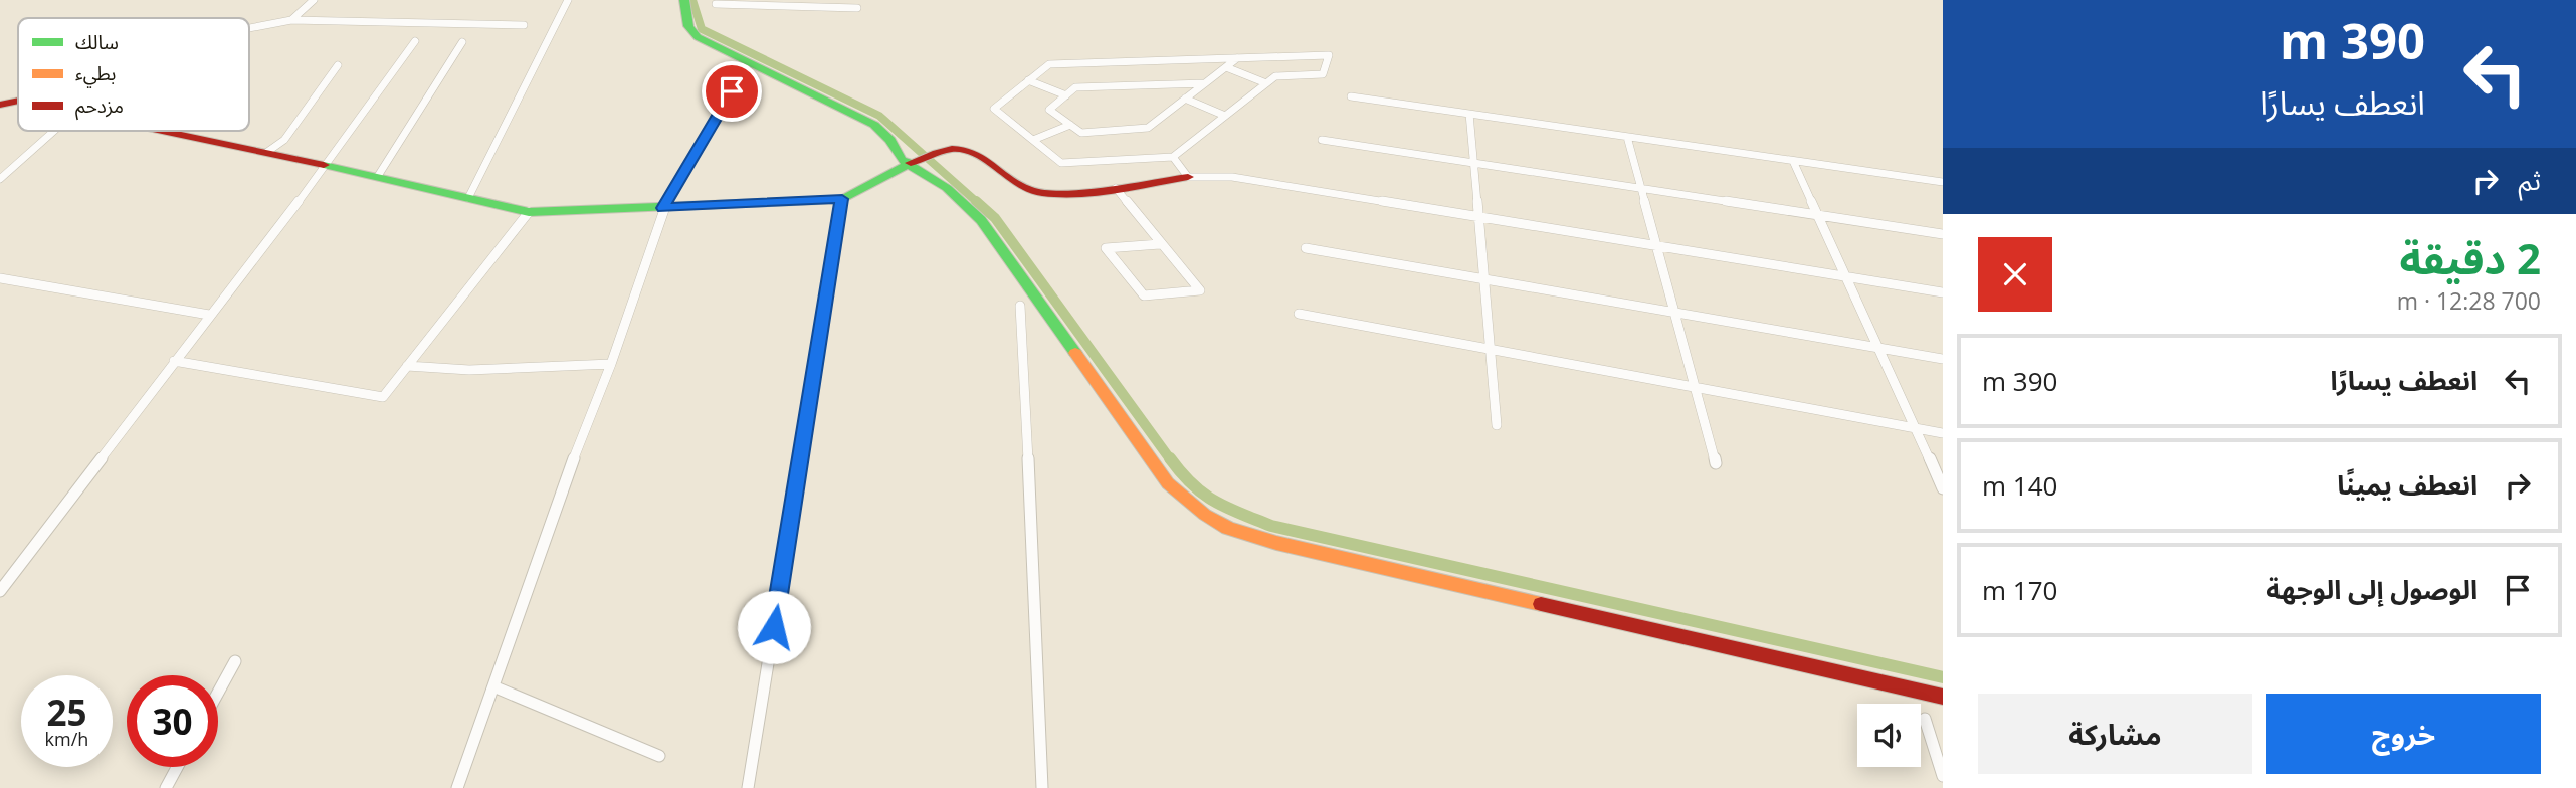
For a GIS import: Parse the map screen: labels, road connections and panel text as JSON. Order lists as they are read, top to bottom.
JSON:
{
  "legend": ["سالك", "بطيء", "مزدحم"],
  "page": {
    "turn": ["390 m", "انعطف يسارًا"],
    "then": "ثم",
    "heading": ["2 دقيقة", "700 m · 12:28"],
    "list": [
      {
        "name": "انعطف يسارًا",
        "value": "390 m"
      },
      {
        "name": "انعطف يمينًا",
        "value": "140 m"
      },
      {
        "name": "الوصول إلى الوجهة",
        "value": "170 m"
      }
    ],
    "speed": "25 km/h",
    "limit": "30",
    "buttons": ["خروج", "مشاركة"]
  }
}
